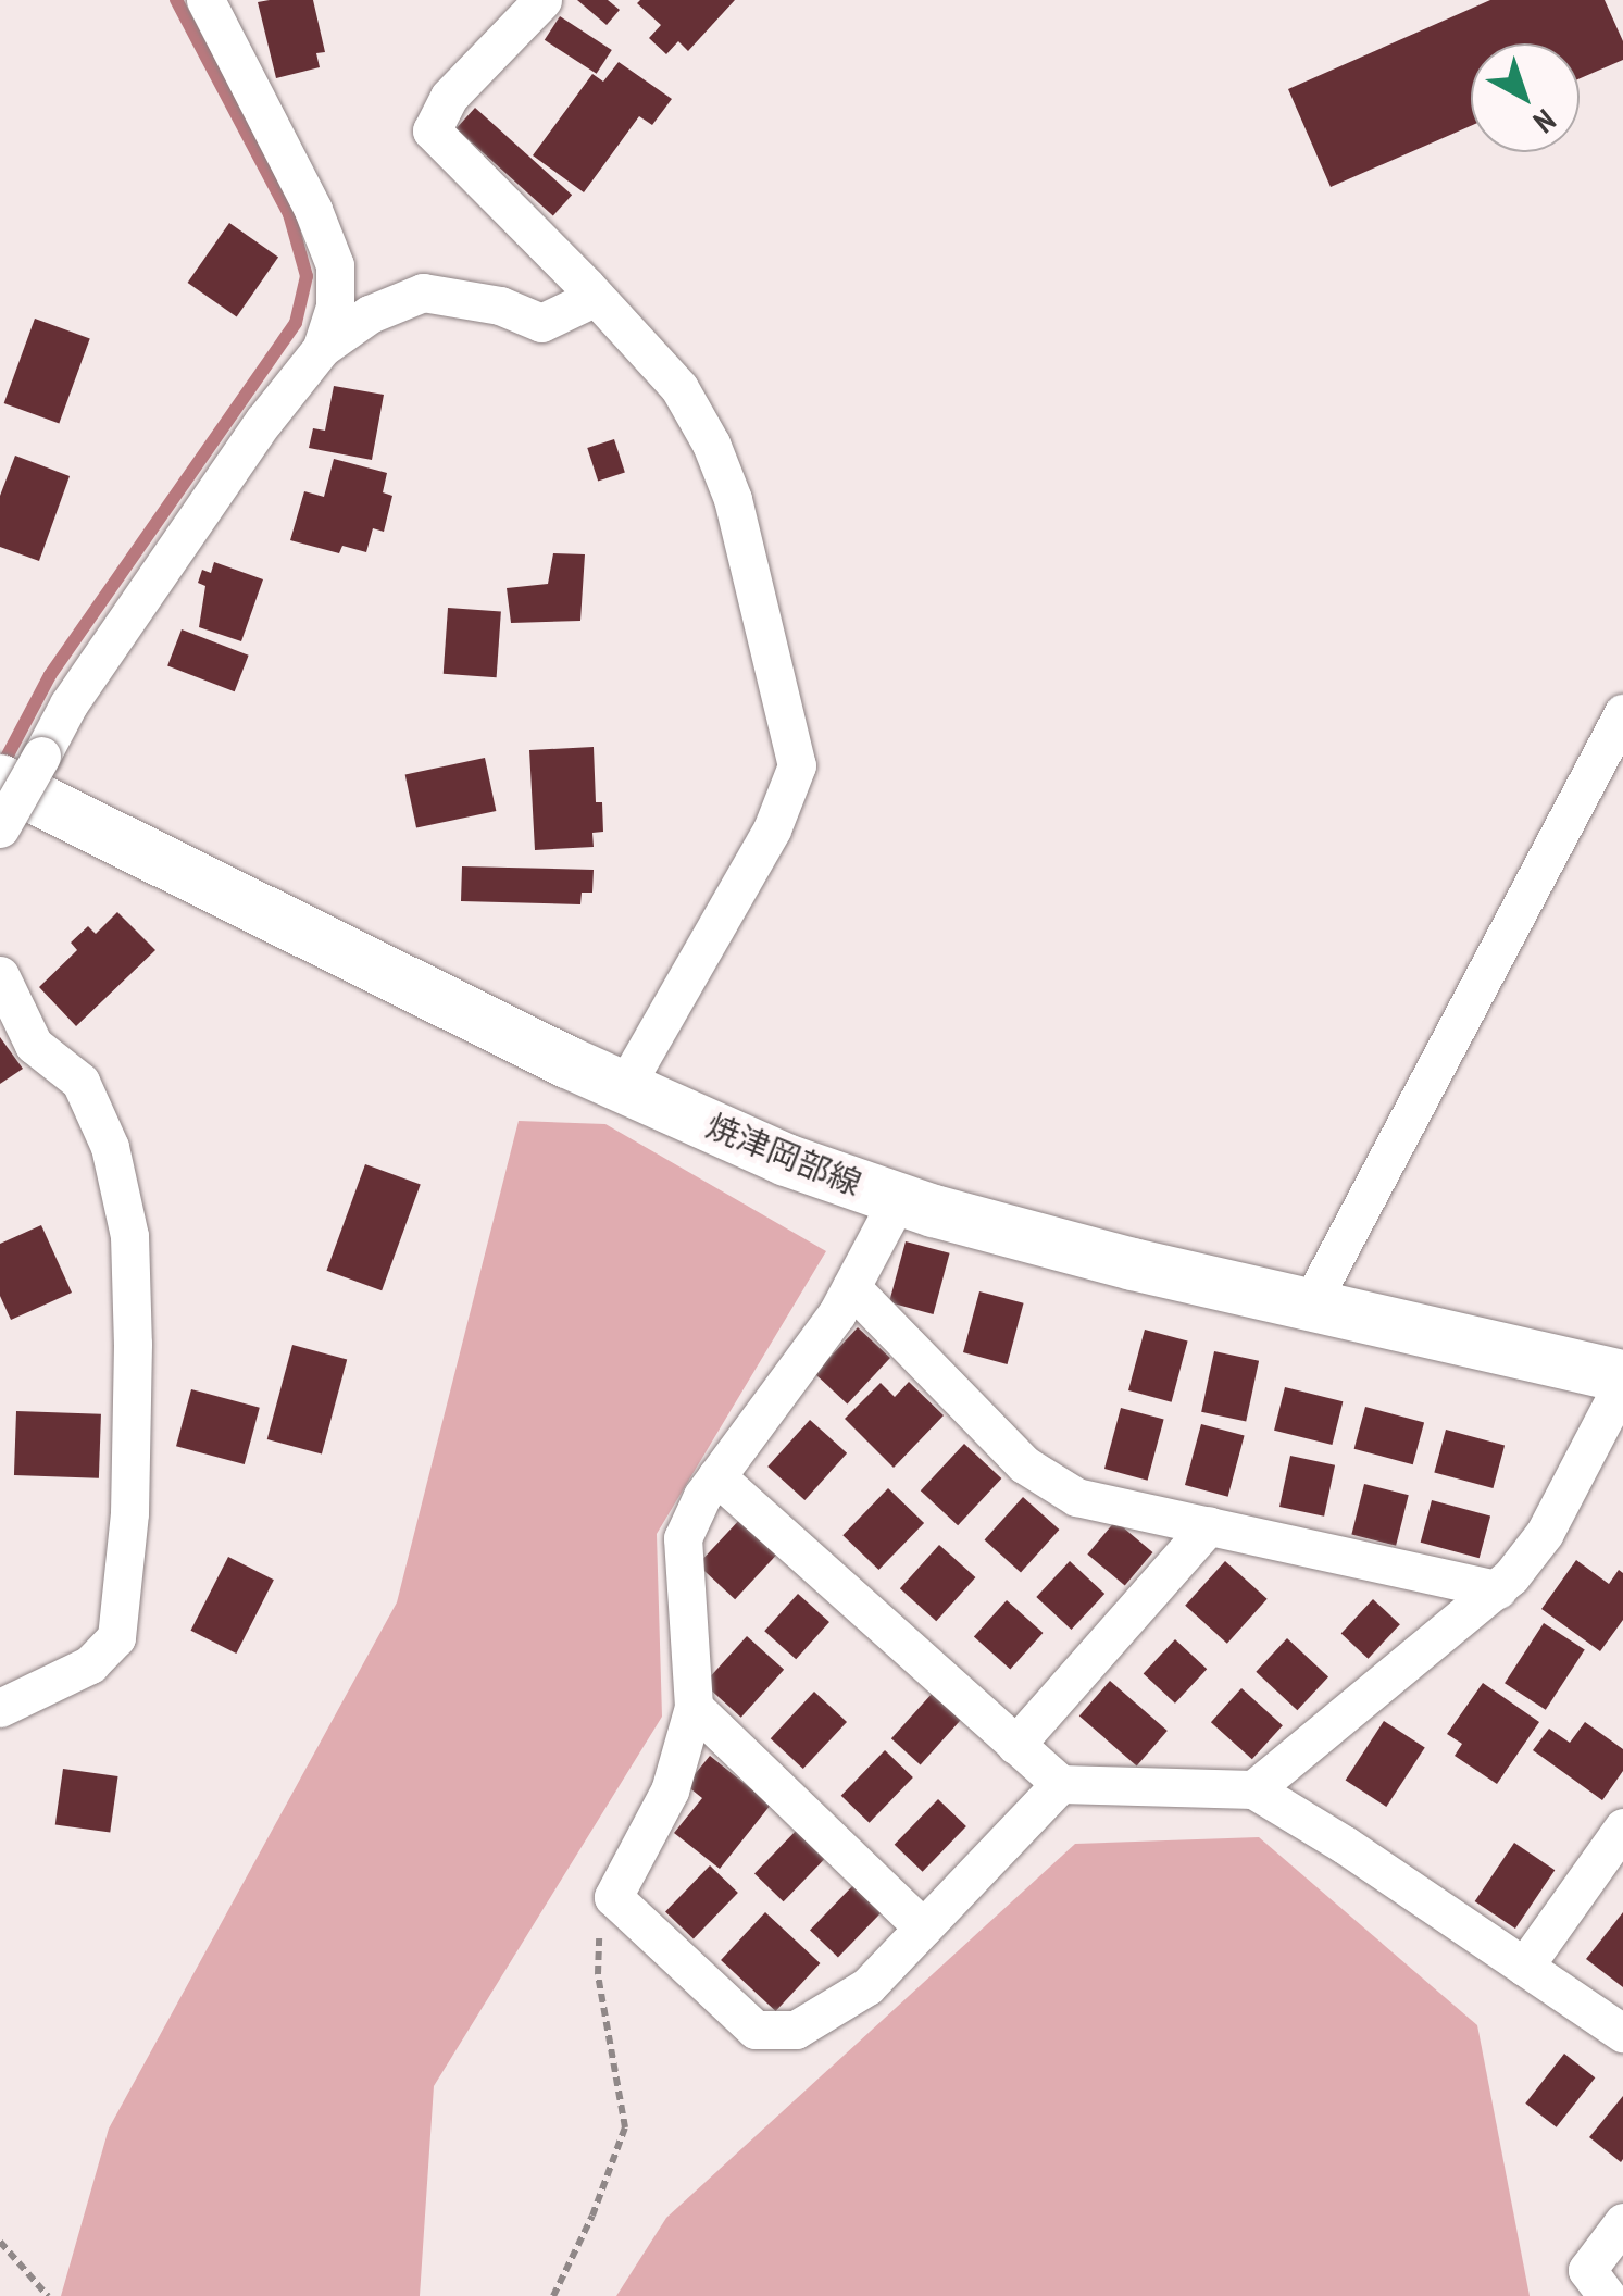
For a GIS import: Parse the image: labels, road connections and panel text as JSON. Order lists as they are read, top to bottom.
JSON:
{
  "streets": {
    "main road": ["焼津岡部線"]
  },
  "north": "bottom right"
}
